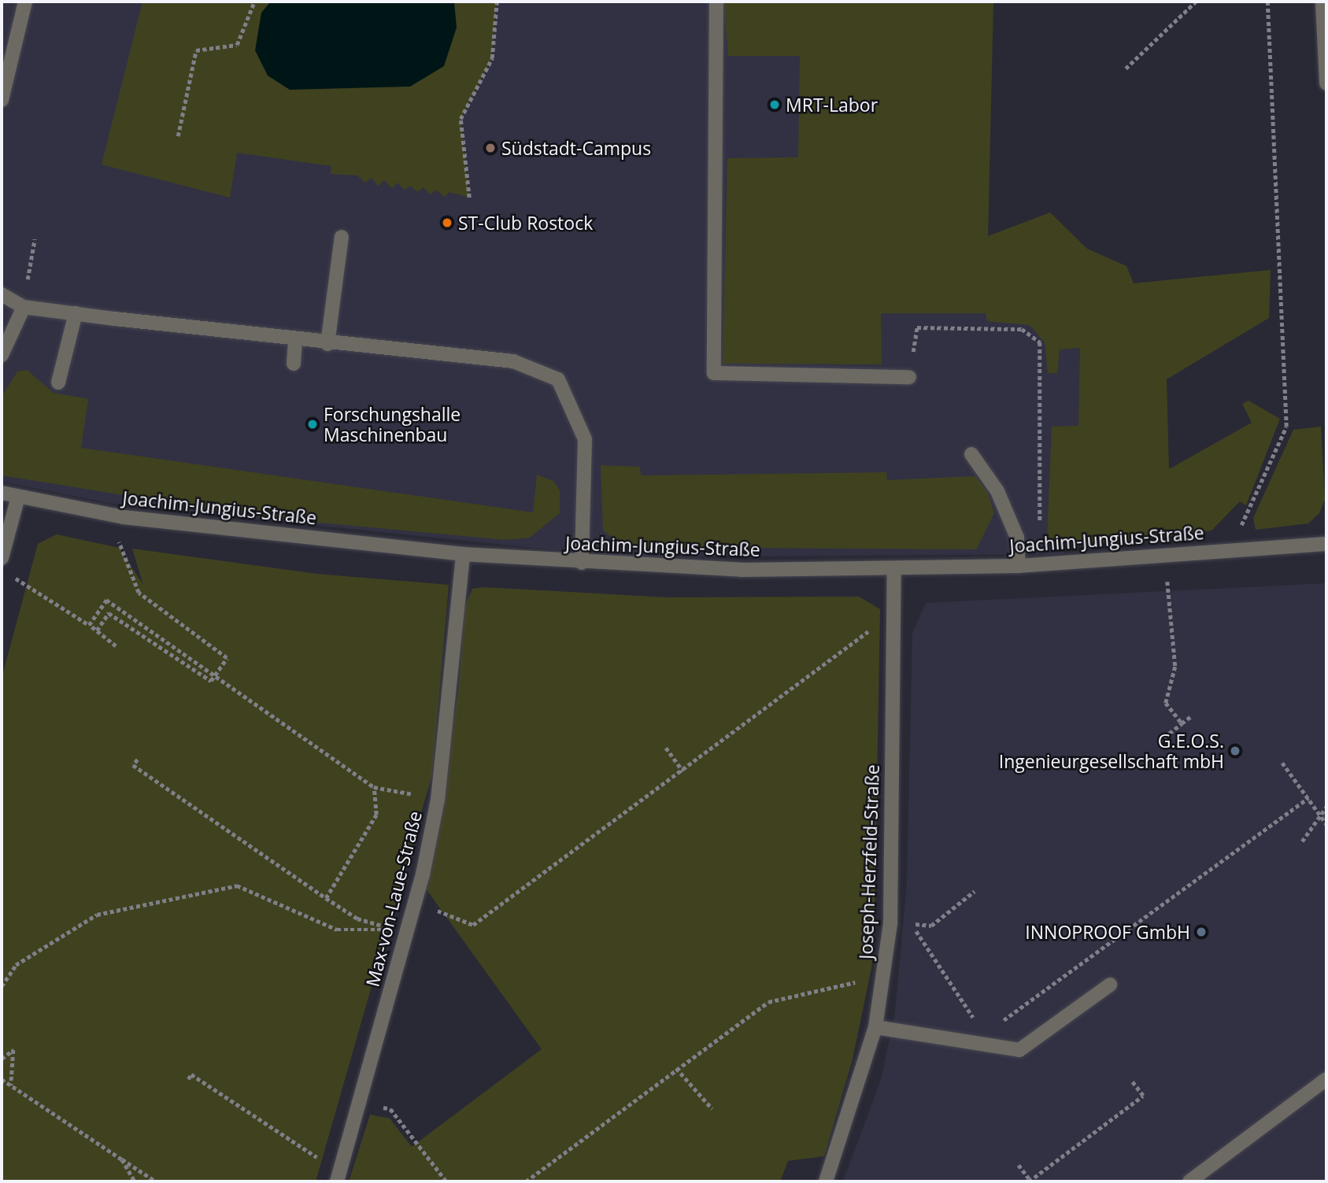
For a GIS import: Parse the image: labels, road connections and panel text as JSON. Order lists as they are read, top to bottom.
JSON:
{
  "streets": {
    "street": ["Joachim-Jungius-Straße", "Joseph-Herzfeld-Straße", "Max-von-Laue-Straße"]
  },
  "crossings": [
    ["Joachim-Jungius-Straße", "Joseph-Herzfeld-Straße"],
    ["Joachim-Jungius-Straße", "Max-von-Laue-Straße"]
  ],
  "places": [
    "MRT-Labor",
    "Südstadt-Campus",
    "ST-Club Rostock",
    "Forschungshalle Maschinenbau",
    "G.E.O.S. Ingenieurgesellschaft mbH",
    "INNOPROOF GmbH"
  ]
}
